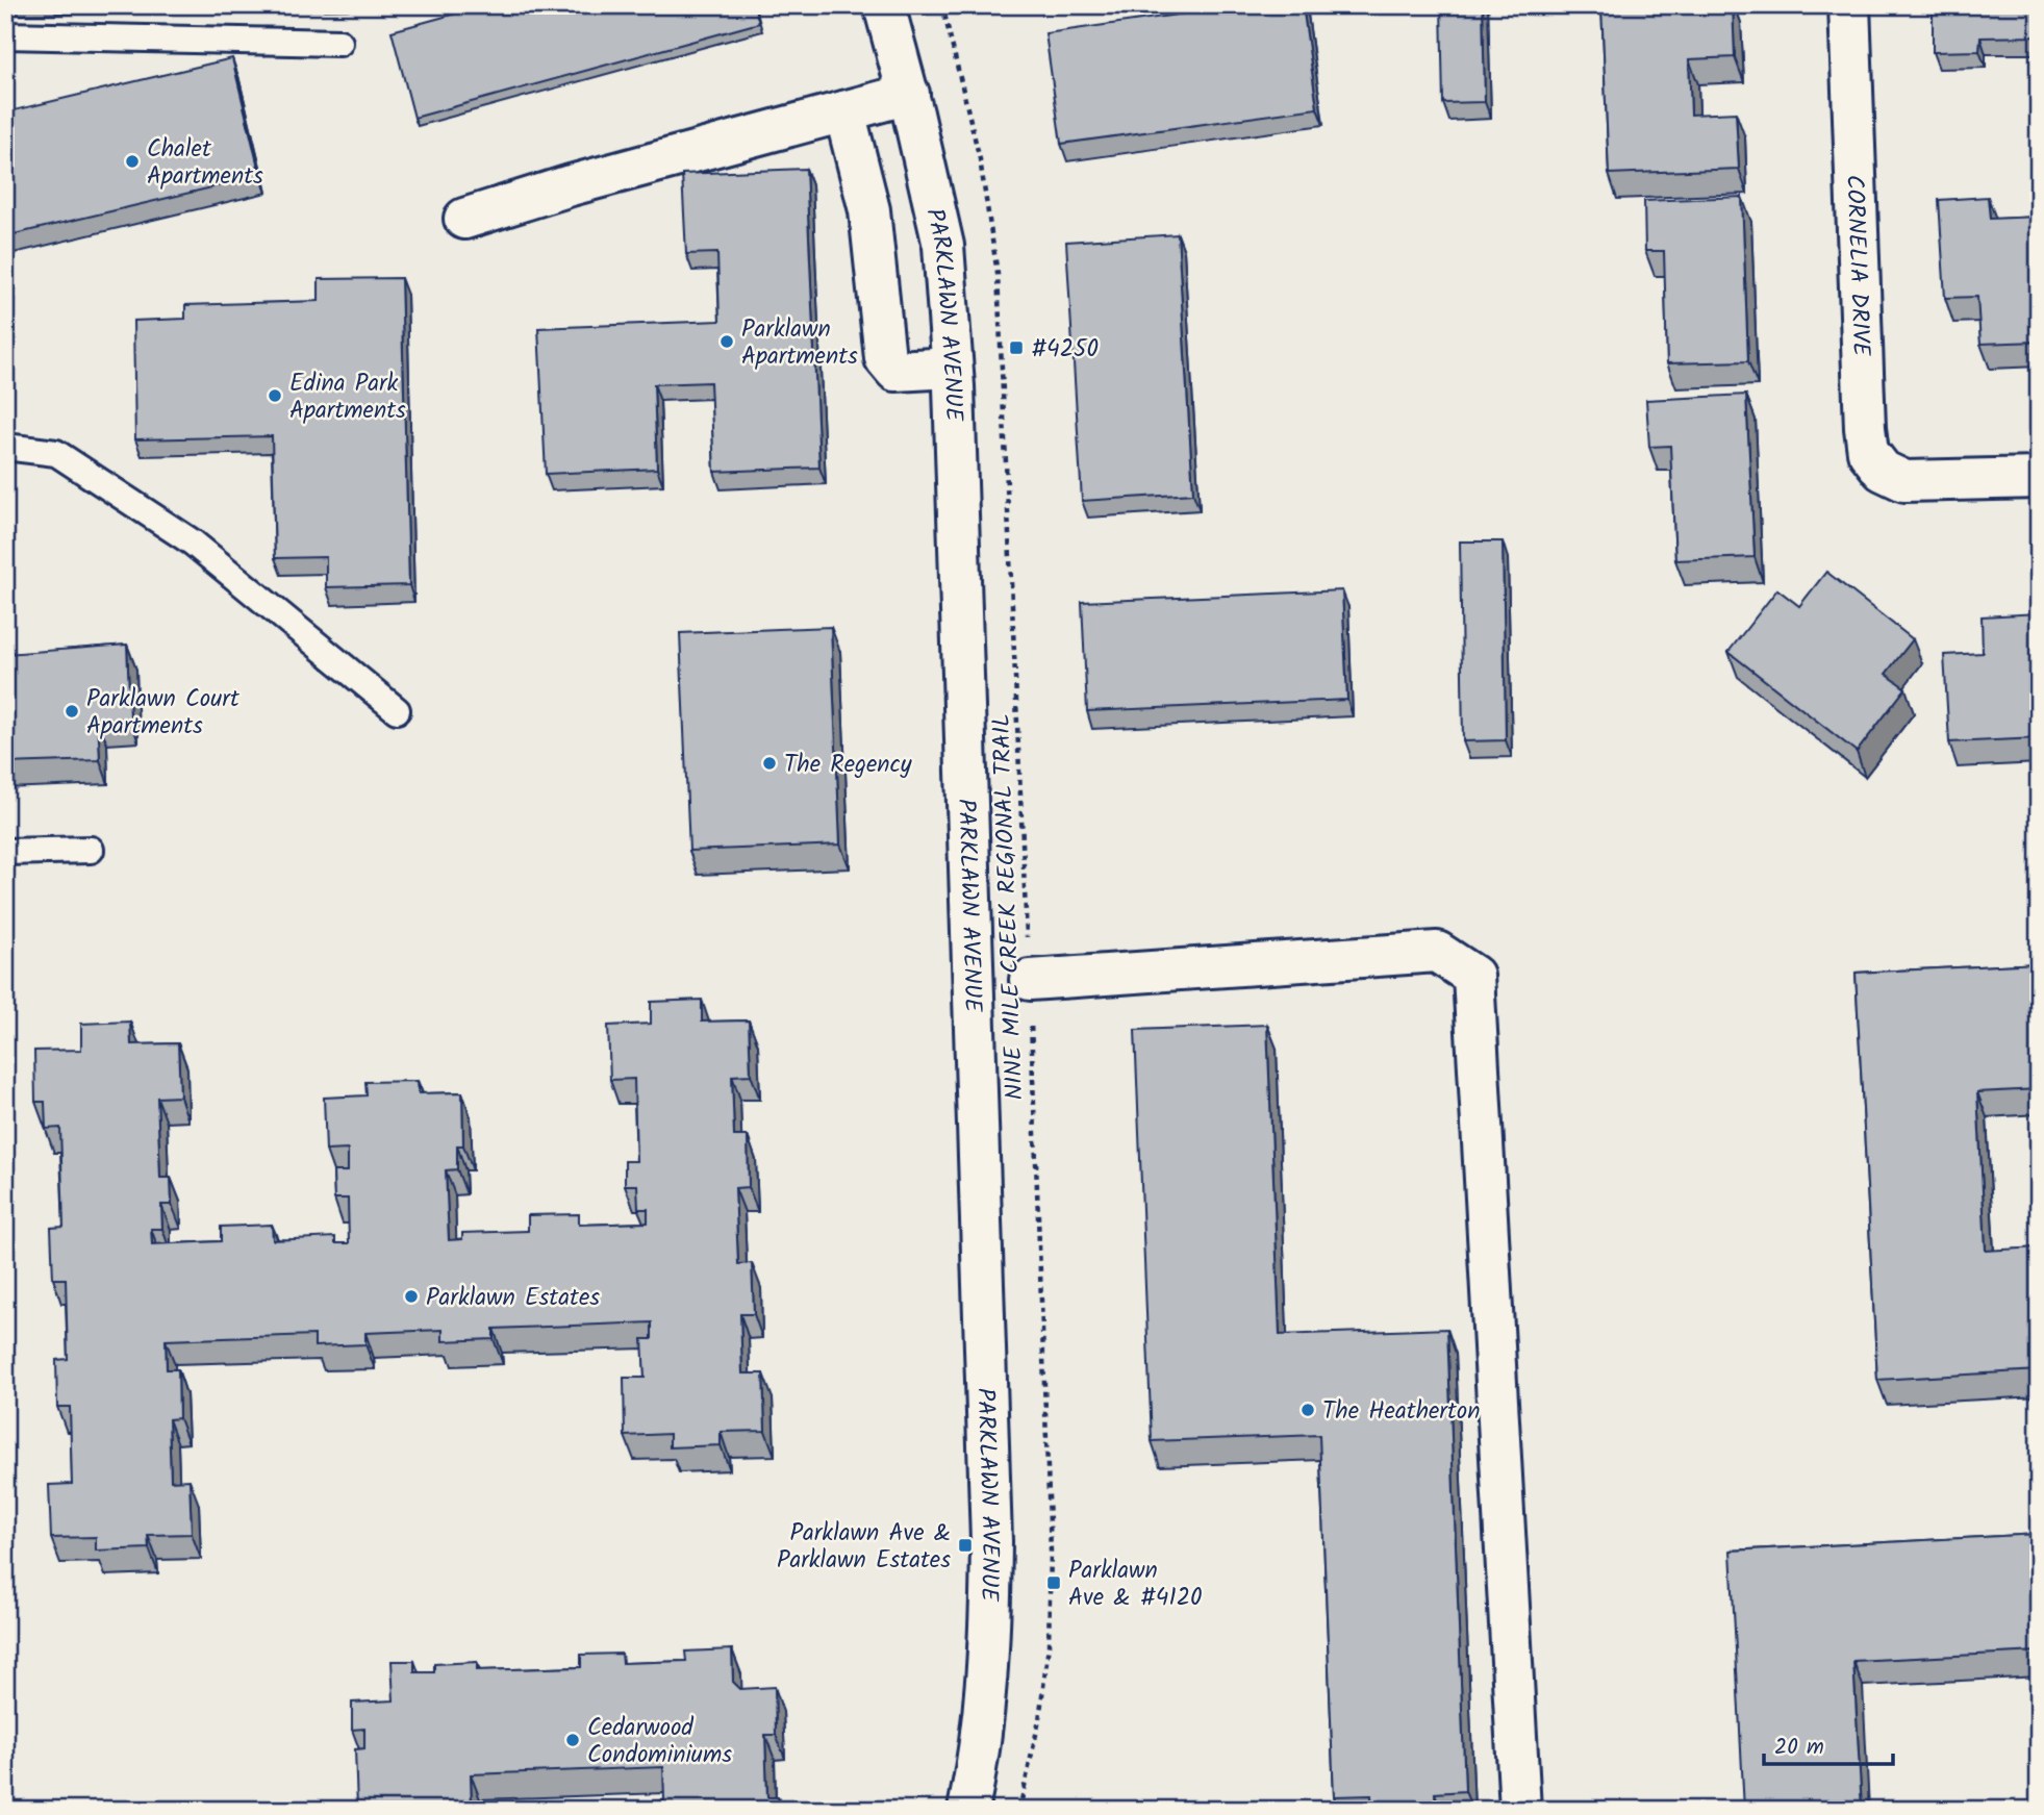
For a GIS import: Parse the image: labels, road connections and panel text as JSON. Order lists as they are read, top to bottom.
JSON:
{
  "streets": {
    "street": ["CORNELIA DRIVE", "PARKLAWN AVENUE"],
    "path": ["NINE MILE CREEK REGIONAL TRAIL"]
  },
  "places": {
    "other": [
      "Chalet Apartments",
      "Parklawn Apartments",
      "Edina Park Apartments",
      "Parklawn Court Apartments",
      "The Regency",
      "Parklawn Estates",
      "The Heatherton",
      "Cedarwood Condominiums"
    ],
    "transit": ["#4250", "Parklawn Ave & Parklawn Estates", "Parklawn Ave & #4120"]
  },
  "scale_bar": "20 m"
}
